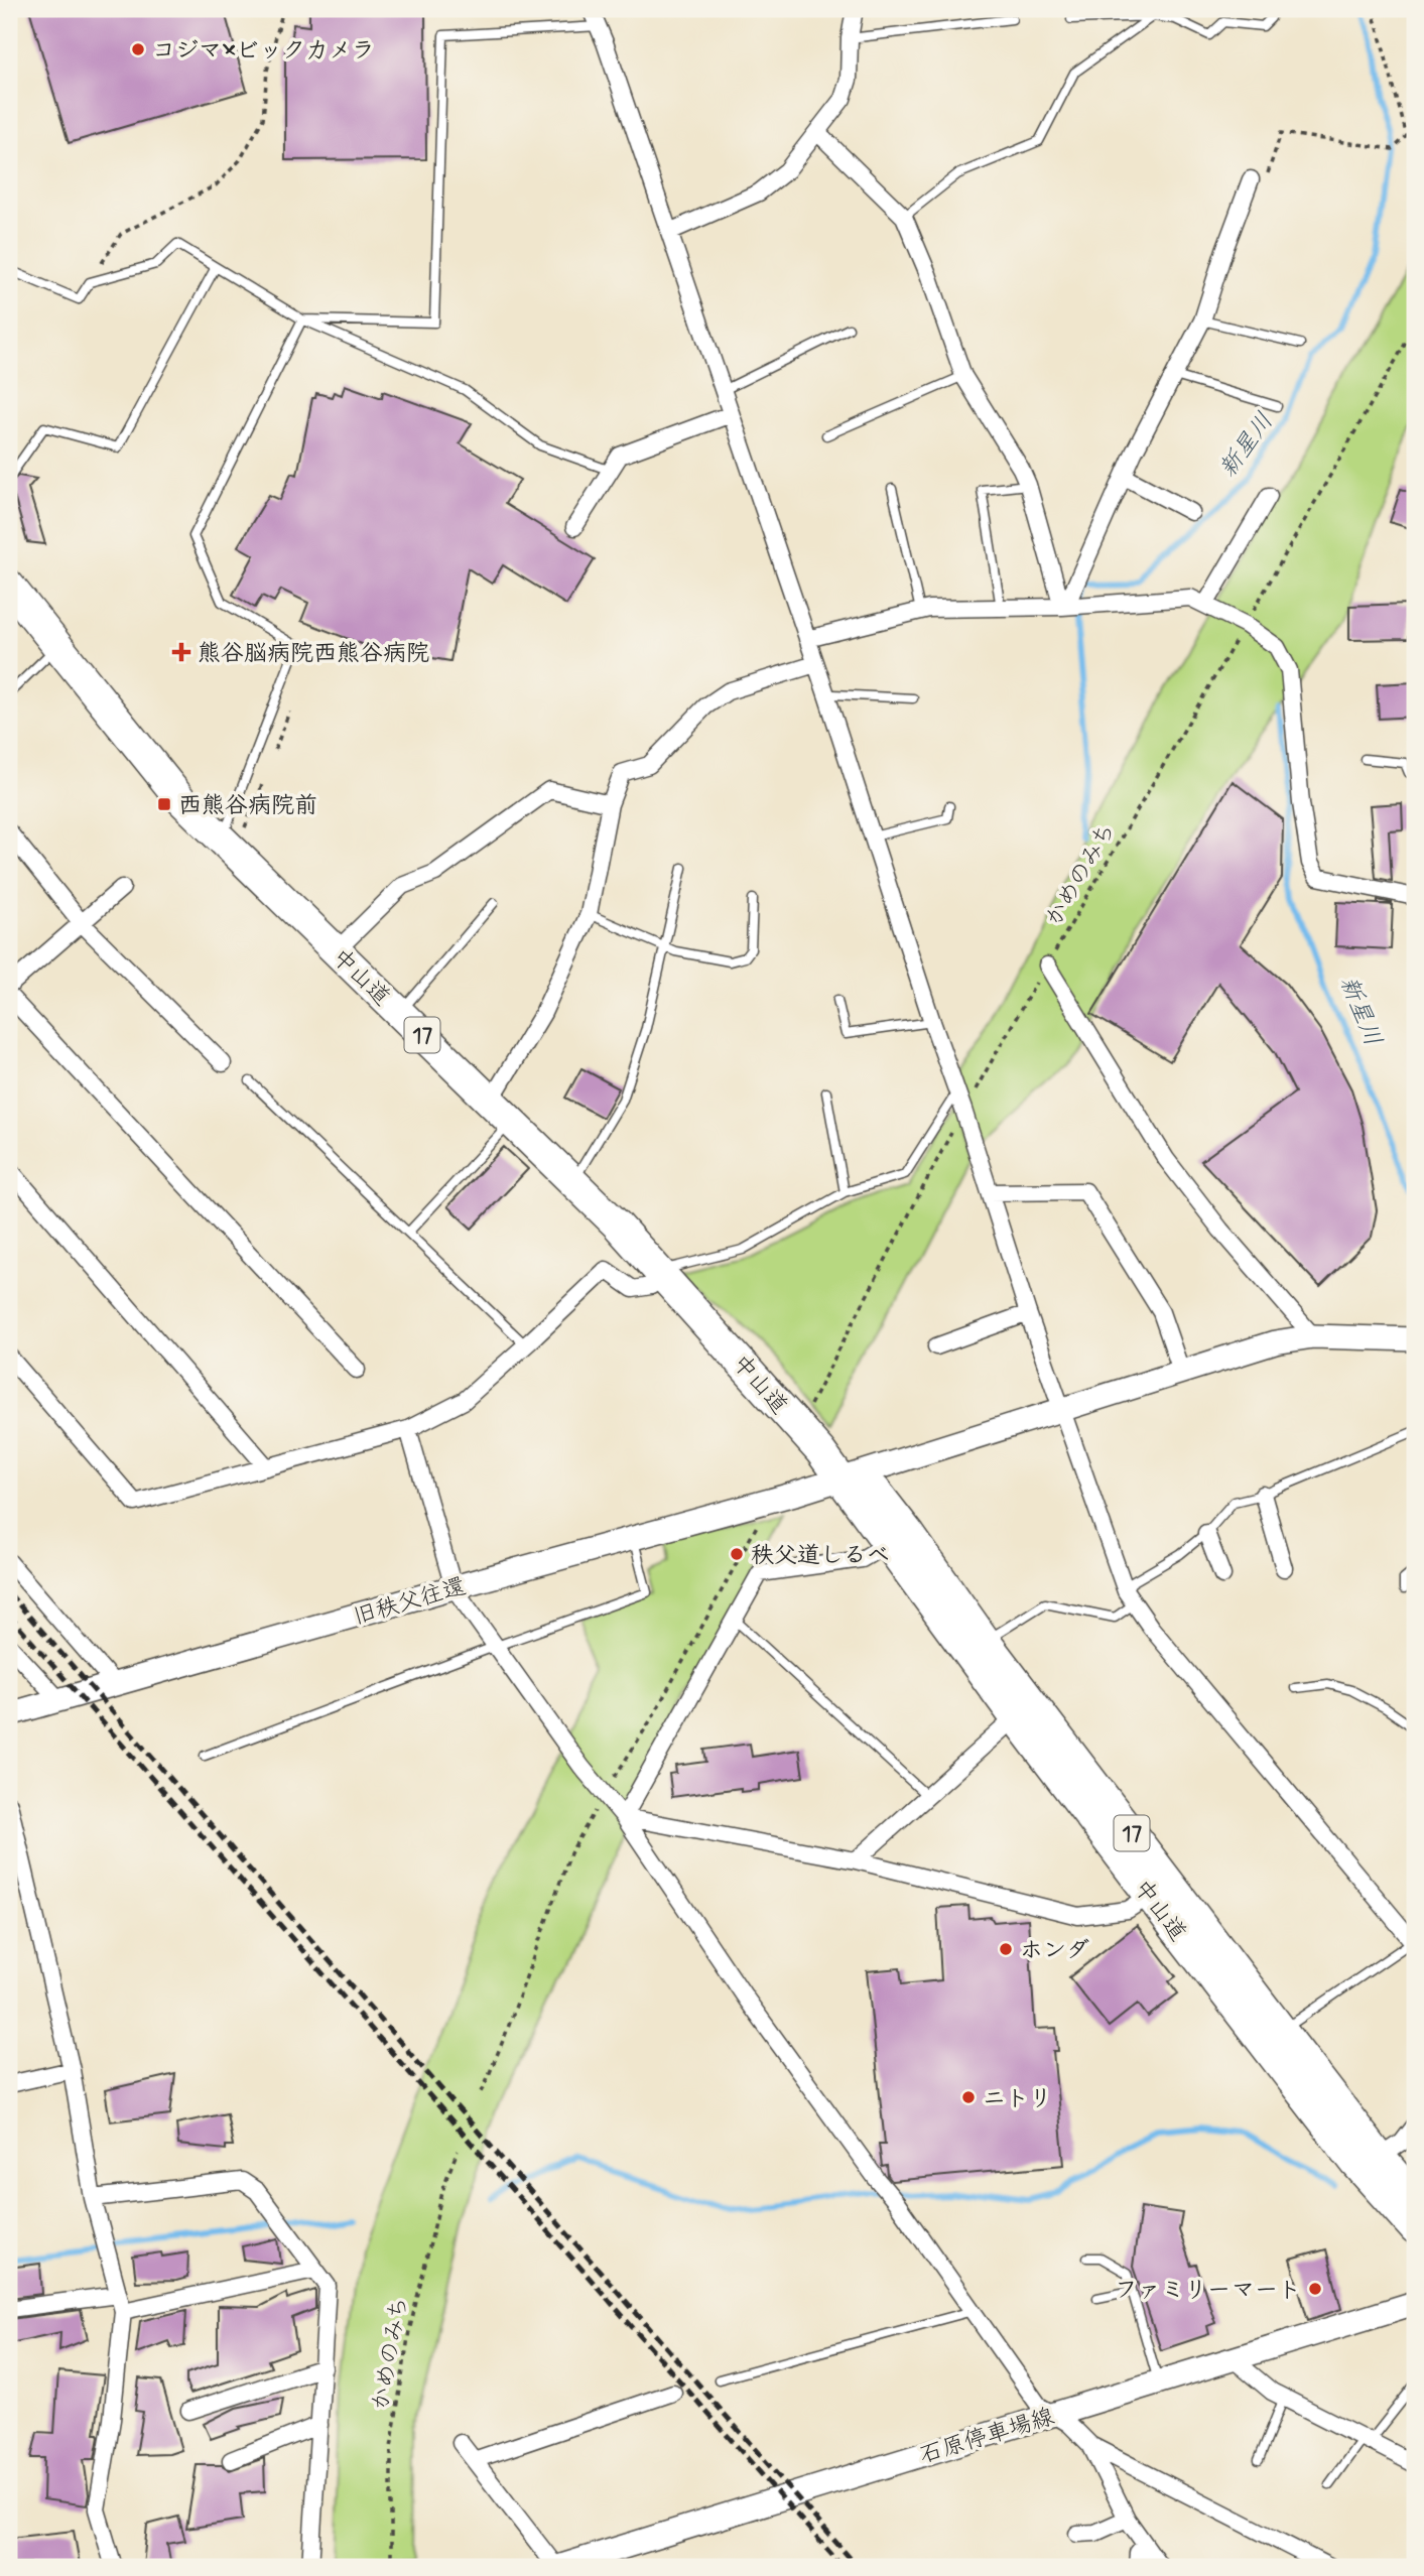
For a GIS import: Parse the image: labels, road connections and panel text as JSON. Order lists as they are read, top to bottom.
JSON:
{
  "streets": {
    "highway": ["中山道", "17"],
    "street": ["旧秩父往還", "石原停車場線"],
    "path": ["かめのみち"]
  },
  "crossings": [
    ["中山道", "旧秩父往還"]
  ],
  "water": ["新星川"],
  "places": {
    "other": [
      "コジマ×ビックカメラ",
      "秩父道しるべ",
      "ホンダ",
      "ニトリ",
      "ファミリーマート"
    ],
    "health": ["熊谷脳病院西熊谷病院"],
    "transit": ["西熊谷病院前"]
  }
}
